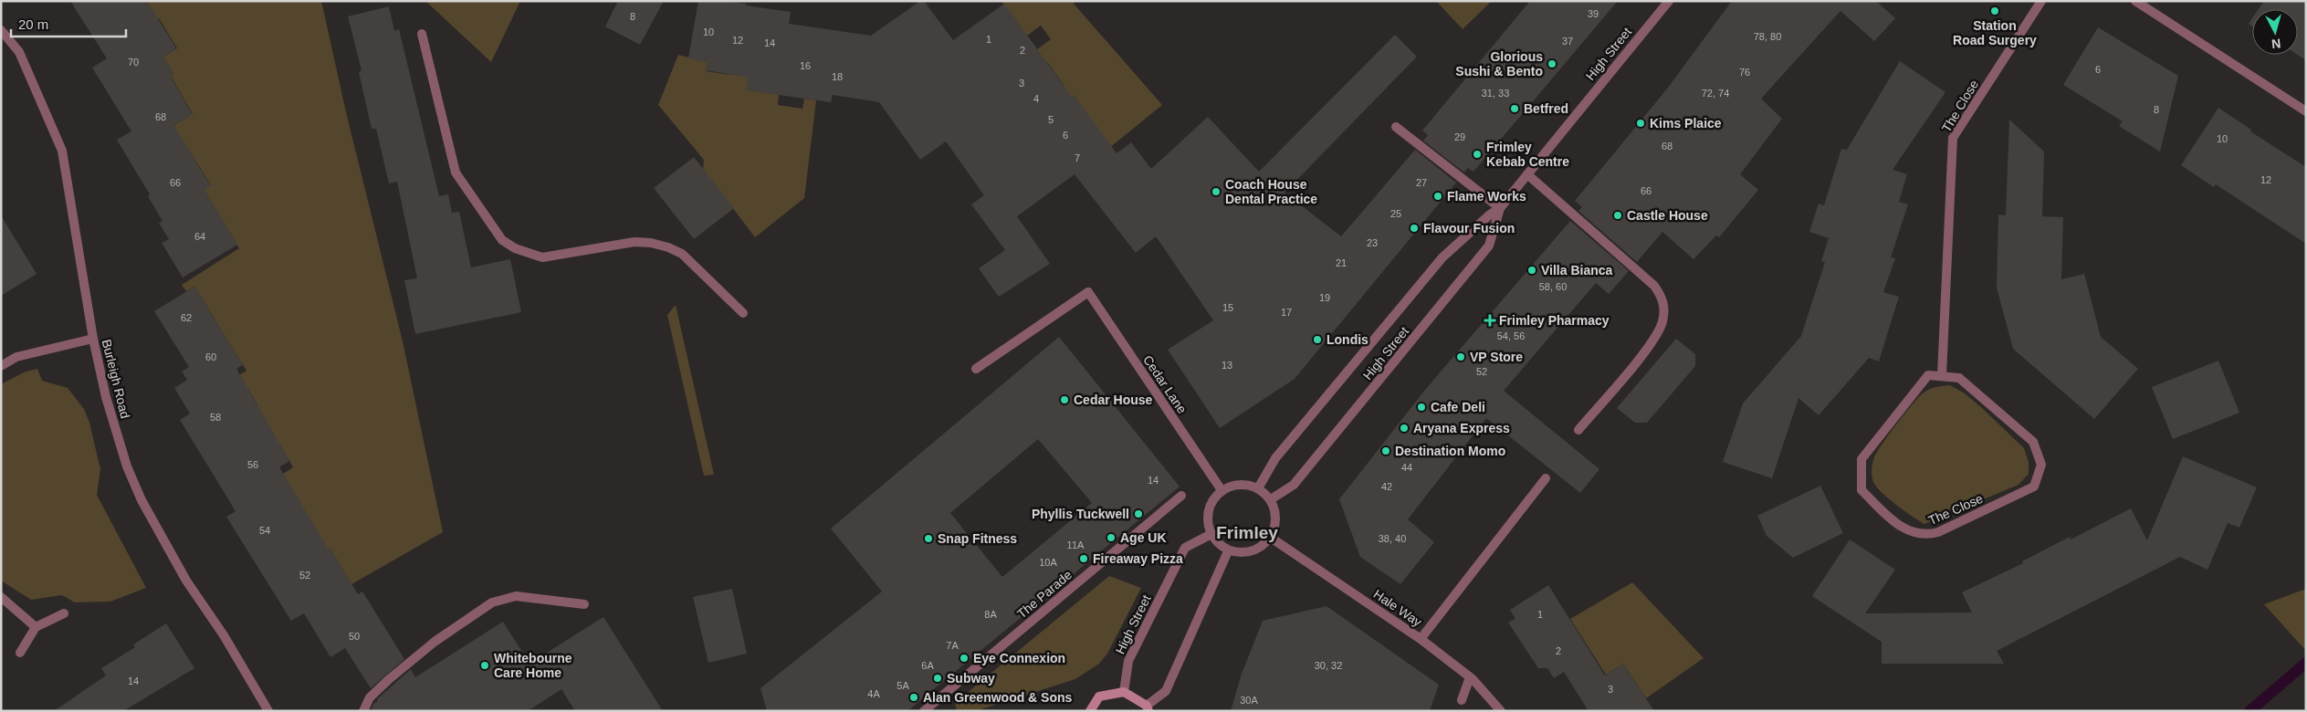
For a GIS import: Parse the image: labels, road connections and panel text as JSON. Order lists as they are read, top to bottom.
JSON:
{
  "streets": {
    "street": [
      "High Street",
      "The Close",
      "Burleigh Road",
      "Cedar Lane",
      "The Parade",
      "Hale Way"
    ]
  },
  "crossings": [
    ["High Street", "Cedar Lane"],
    ["High Street", "Hale Way"],
    ["Cedar Lane", "Hale Way"]
  ],
  "districts": ["Frimley"],
  "places": {
    "other": [
      "Station Road Surgery",
      "Glorious Sushi & Bento",
      "Betfred",
      "Kims Plaice",
      "Frimley Kebab Centre",
      "Coach House Dental Practice",
      "Flame Works",
      "Castle House",
      "Flavour Fusion",
      "Villa Bianca",
      "Londis",
      "VP Store",
      "Cedar House",
      "Cafe Deli",
      "Aryana Express",
      "Destination Momo",
      "Phyllis Tuckwell",
      "Age UK",
      "Snap Fitness",
      "Fireaway Pizza",
      "Eye Connexion",
      "Whitebourne Care Home",
      "Subway",
      "Alan Greenwood & Sons"
    ],
    "health": ["Frimley Pharmacy"]
  },
  "house_numbers": [
    "39",
    "8",
    "10",
    "78, 80",
    "1",
    "12",
    "37",
    "14",
    "2",
    "70",
    "16",
    "6",
    "76",
    "18",
    "3",
    "31, 33",
    "72, 74",
    "4",
    "8",
    "68",
    "5",
    "6",
    "29",
    "10",
    "68",
    "7",
    "12",
    "66",
    "27",
    "66",
    "25",
    "64",
    "23",
    "21",
    "58, 60",
    "19",
    "15",
    "17",
    "62",
    "54, 56",
    "60",
    "13",
    "52",
    "58",
    "56",
    "44",
    "14",
    "42",
    "54",
    "38, 40",
    "11A",
    "10A",
    "52",
    "8A",
    "1",
    "50",
    "7A",
    "2",
    "6A",
    "30, 32",
    "14",
    "5A",
    "3",
    "4A",
    "30A"
  ],
  "scale_bar": "20 m",
  "north": "bottom"
}
